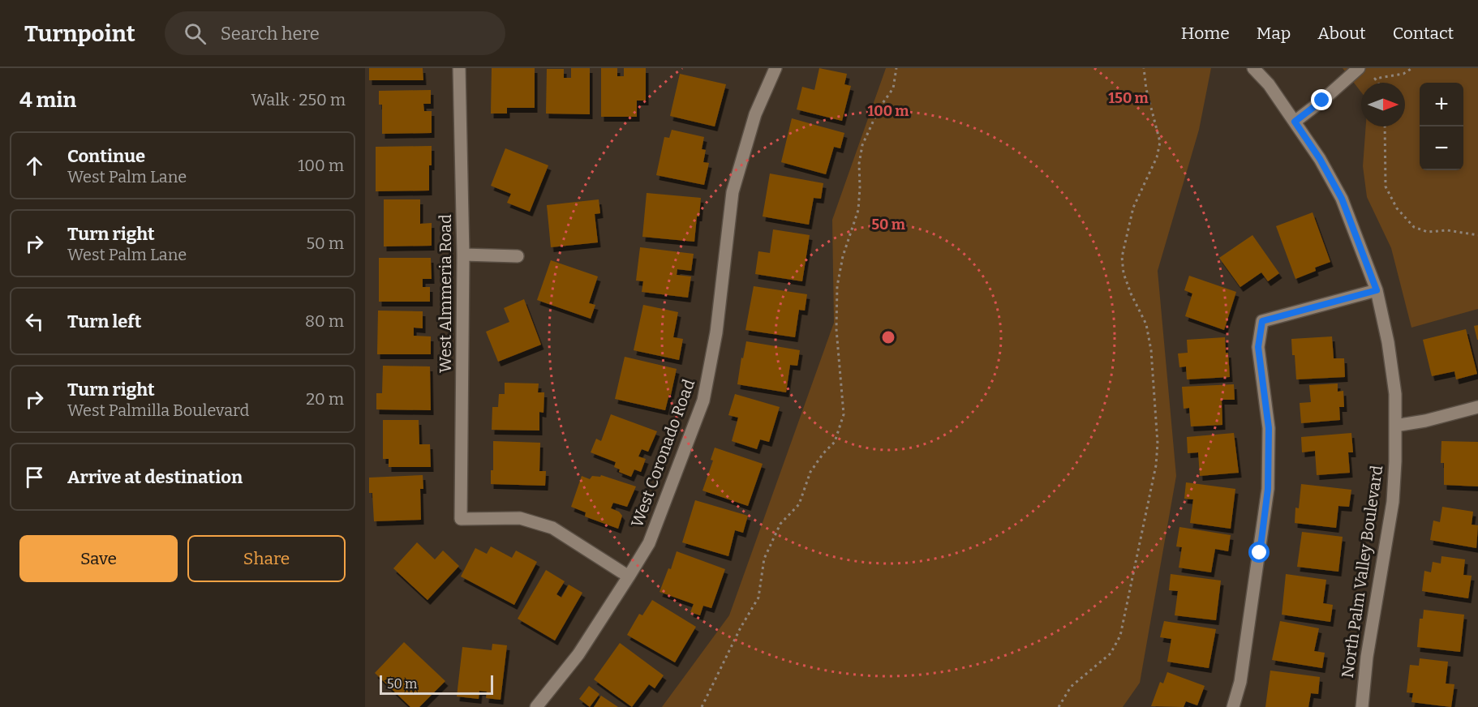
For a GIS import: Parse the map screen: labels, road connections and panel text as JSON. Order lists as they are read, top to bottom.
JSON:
{
  "streets": {
    "street": ["West Almmeria Road", "West Coronado Road", "North Palm Valley Boulevard"]
  },
  "crossings": [
    ["West Almmeria Road", "West Coronado Road"]
  ],
  "scale_bar": "50 m",
  "north": "right",
  "page": {
    "header": "Turnpoint",
    "search": "Search here",
    "nav": [
      "Home",
      "Map",
      "About",
      "Contact"
    ],
    "heading": ["4 min", "Walk · 250 m"],
    "map_buttons": ["+", "−"],
    "list": [
      ["Continue", "West Palm Lane", "100 m"],
      ["Turn right", "West Palm Lane", "50 m"],
      ["Turn left", "80 m"],
      ["Turn right", "West Palmilla Boulevard", "20 m"],
      "Arrive at destination"
    ],
    "buttons": ["Save", "Share"],
    "scale": "50 m"
  },
  "rings": ["150 m", "100 m", "50 m"]
}
